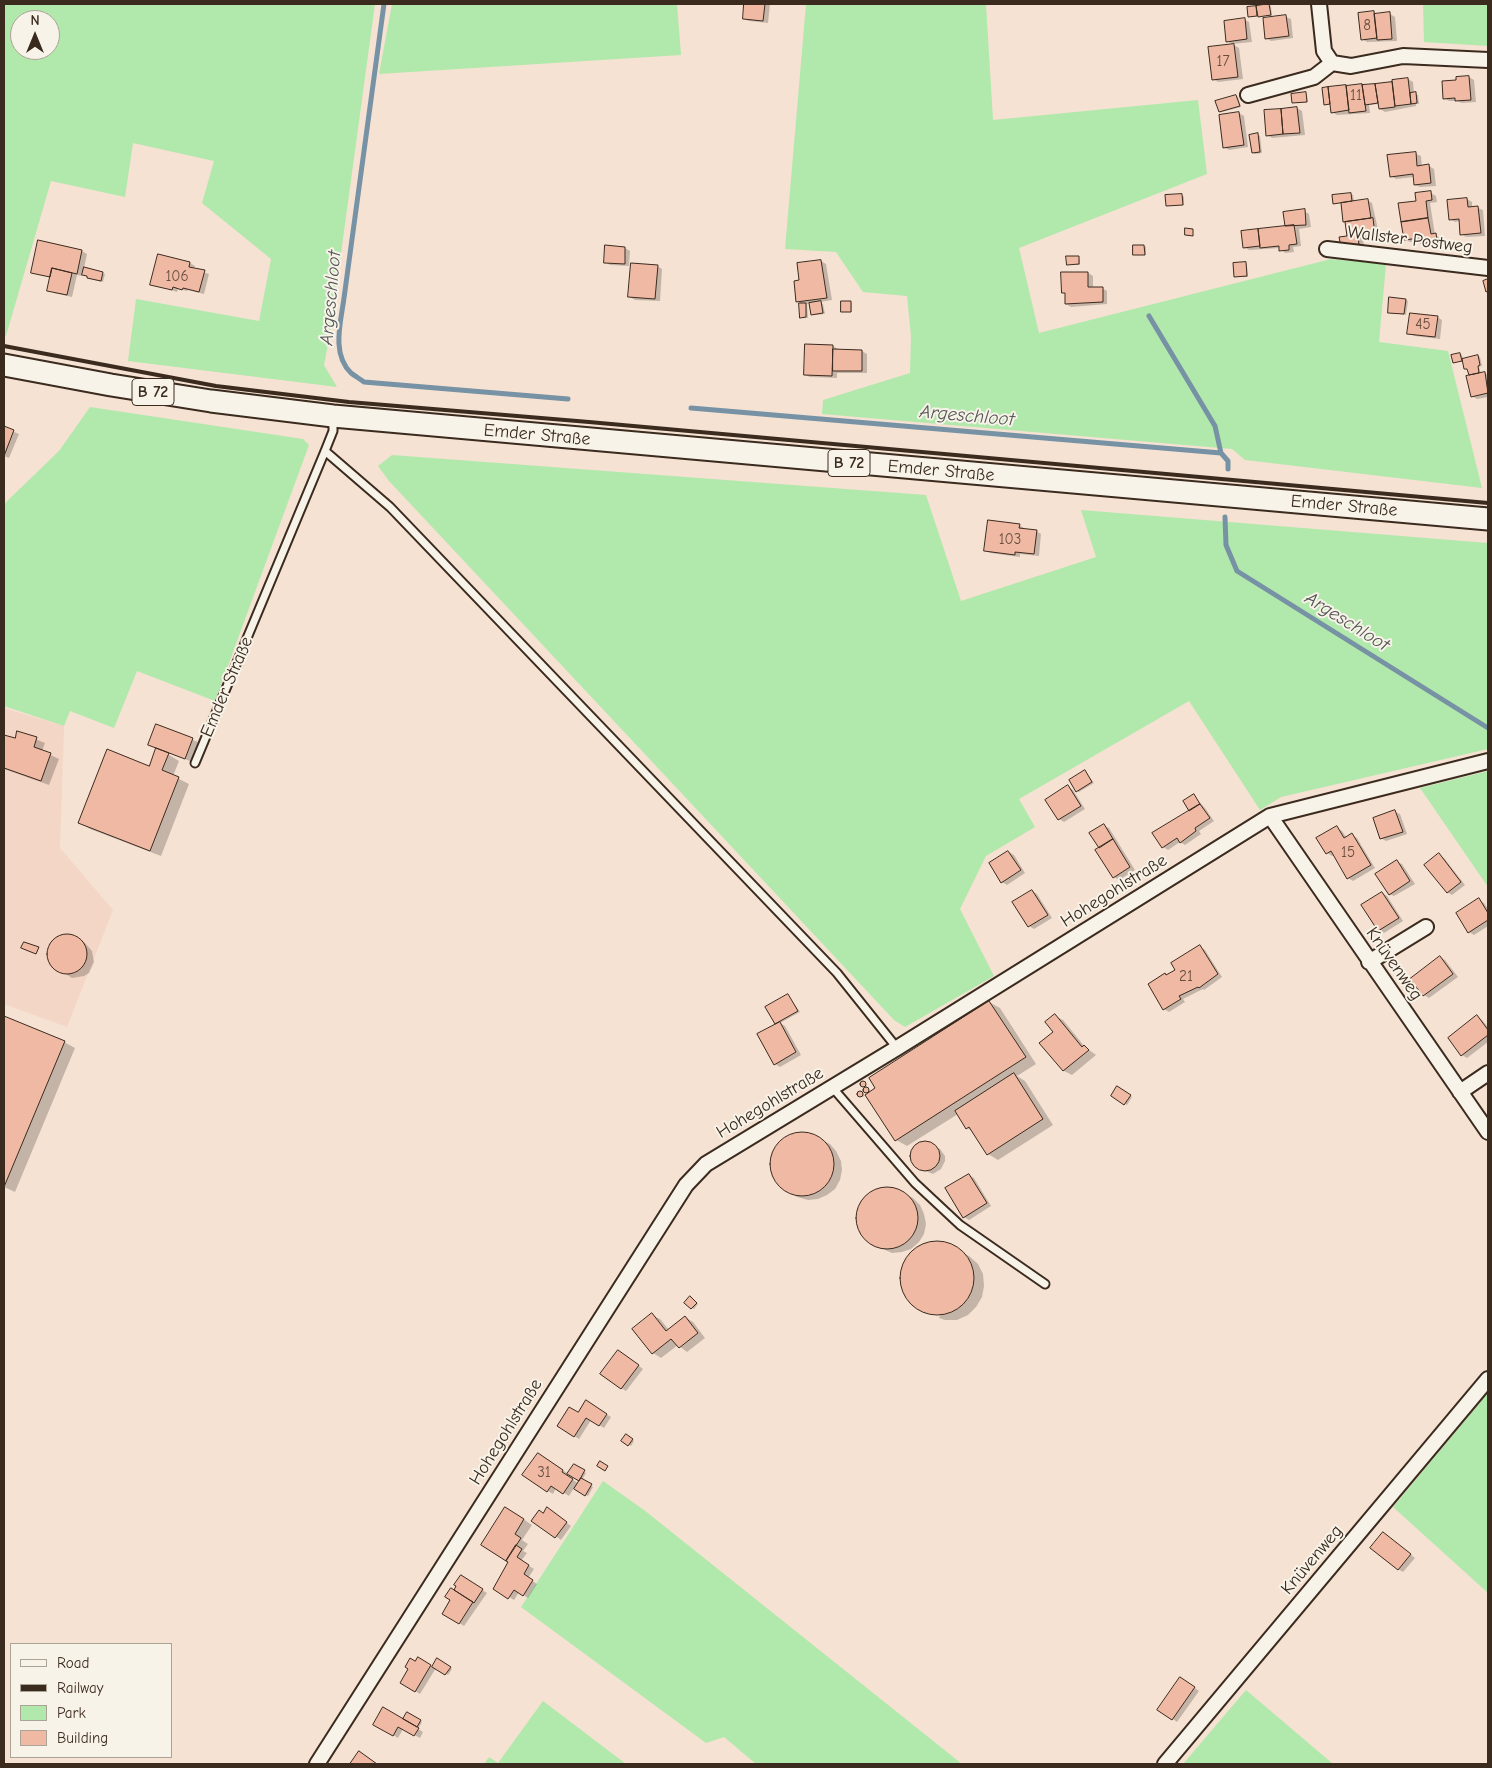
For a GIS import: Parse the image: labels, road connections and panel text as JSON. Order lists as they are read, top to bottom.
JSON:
{
  "streets": {
    "main road": ["B 72", "Emder Straße"],
    "street": ["Wallster Postweg", "Hohegohlstraße", "Knüvenweg"]
  },
  "crossings": [
    ["Hohegohlstraße", "Knüvenweg"]
  ],
  "water": ["Argeschloot"],
  "house_numbers": [
    "8",
    "17",
    "11",
    "106",
    "45",
    "103",
    "15",
    "21",
    "31"
  ],
  "legend": [
    "Road",
    "Railway",
    "Park",
    "Building"
  ],
  "north": "top"
}
